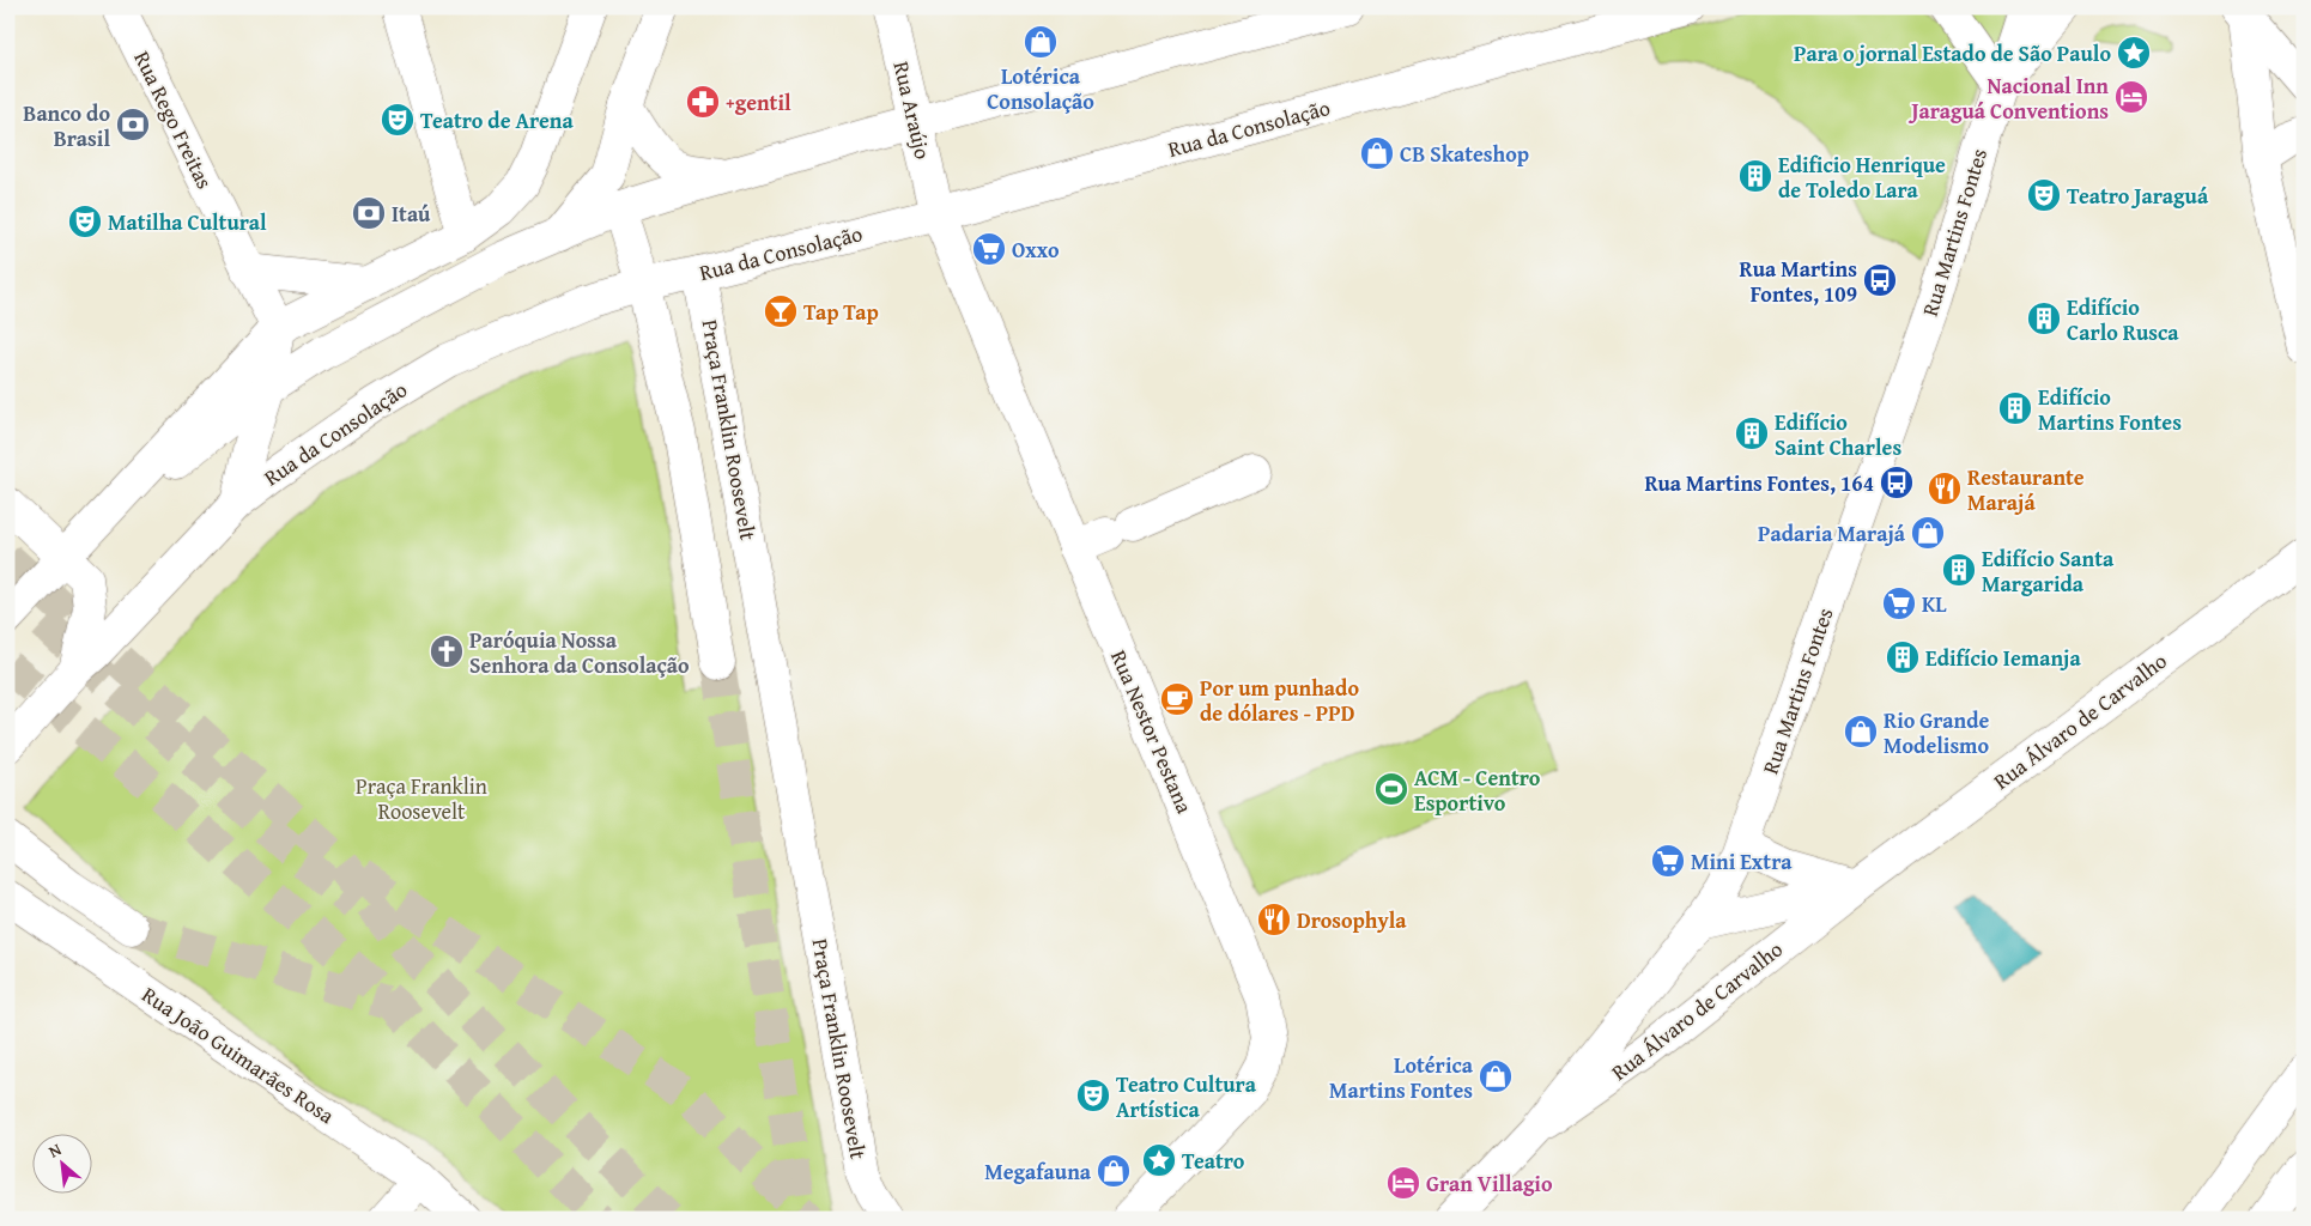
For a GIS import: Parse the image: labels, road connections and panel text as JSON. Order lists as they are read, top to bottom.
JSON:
{
  "streets": {
    "main road": [
      "Rua Araújo",
      "Rua Rego Freitas",
      "Rua da Consolação",
      "Rua Martins Fontes",
      "Praça Franklin Roosevelt",
      "Rua Álvaro de Carvalho",
      "Rua Nestor Pestana",
      "Rua João Guimarães Rosa"
    ]
  },
  "crossings": [
    ["Rua Araújo", "Rua da Consolação"],
    ["Rua Araújo", "Rua Nestor Pestana"],
    ["Rua da Consolação", "Praça Franklin Roosevelt"],
    ["Rua da Consolação", "Rua Nestor Pestana"],
    ["Rua Martins Fontes", "Rua Álvaro de Carvalho"]
  ],
  "parks": ["Praça Franklin Roosevelt"],
  "places": {
    "shop": [
      "Lotérica Consolação",
      "CB Skateshop",
      "Padaria Marajá",
      "Rio Grande Modelismo",
      "Lotérica Martins Fontes",
      "Megafauna"
    ],
    "place": ["Para o jornal Estado de São Paulo", "Teatro"],
    "hotel": ["Nacional Inn Jaraguá Conventions", "Gran Villagio"],
    "pharmacy": ["+gentil"],
    "theatre": [
      "Teatro de Arena",
      "Teatro Jaraguá",
      "Matilha Cultural",
      "Teatro Cultura Artística"
    ],
    "bank": ["Banco do Brasil", "Itaú"],
    "building": [
      "Edificio Henrique de Toledo Lara",
      "Edifício Carlo Rusca",
      "Edifício Martins Fontes",
      "Edifício Saint Charles",
      "Edifício Santa Margarida",
      "Edifício Iemanja"
    ],
    "supermarket": ["Oxxo", "KL", "Mini Extra"],
    "bus stop": ["Rua Martins Fontes, 109", "Rua Martins Fontes, 164"],
    "bar": ["Tap Tap"],
    "restaurant": ["Restaurante Marajá", "Drosophyla"],
    "church": ["Paróquia Nossa Senhora da Consolação"],
    "cafe": ["Por um punhado de dólares - PPD"],
    "sports": ["ACM - Centro Esportivo"]
  },
  "north": "top left"
}
